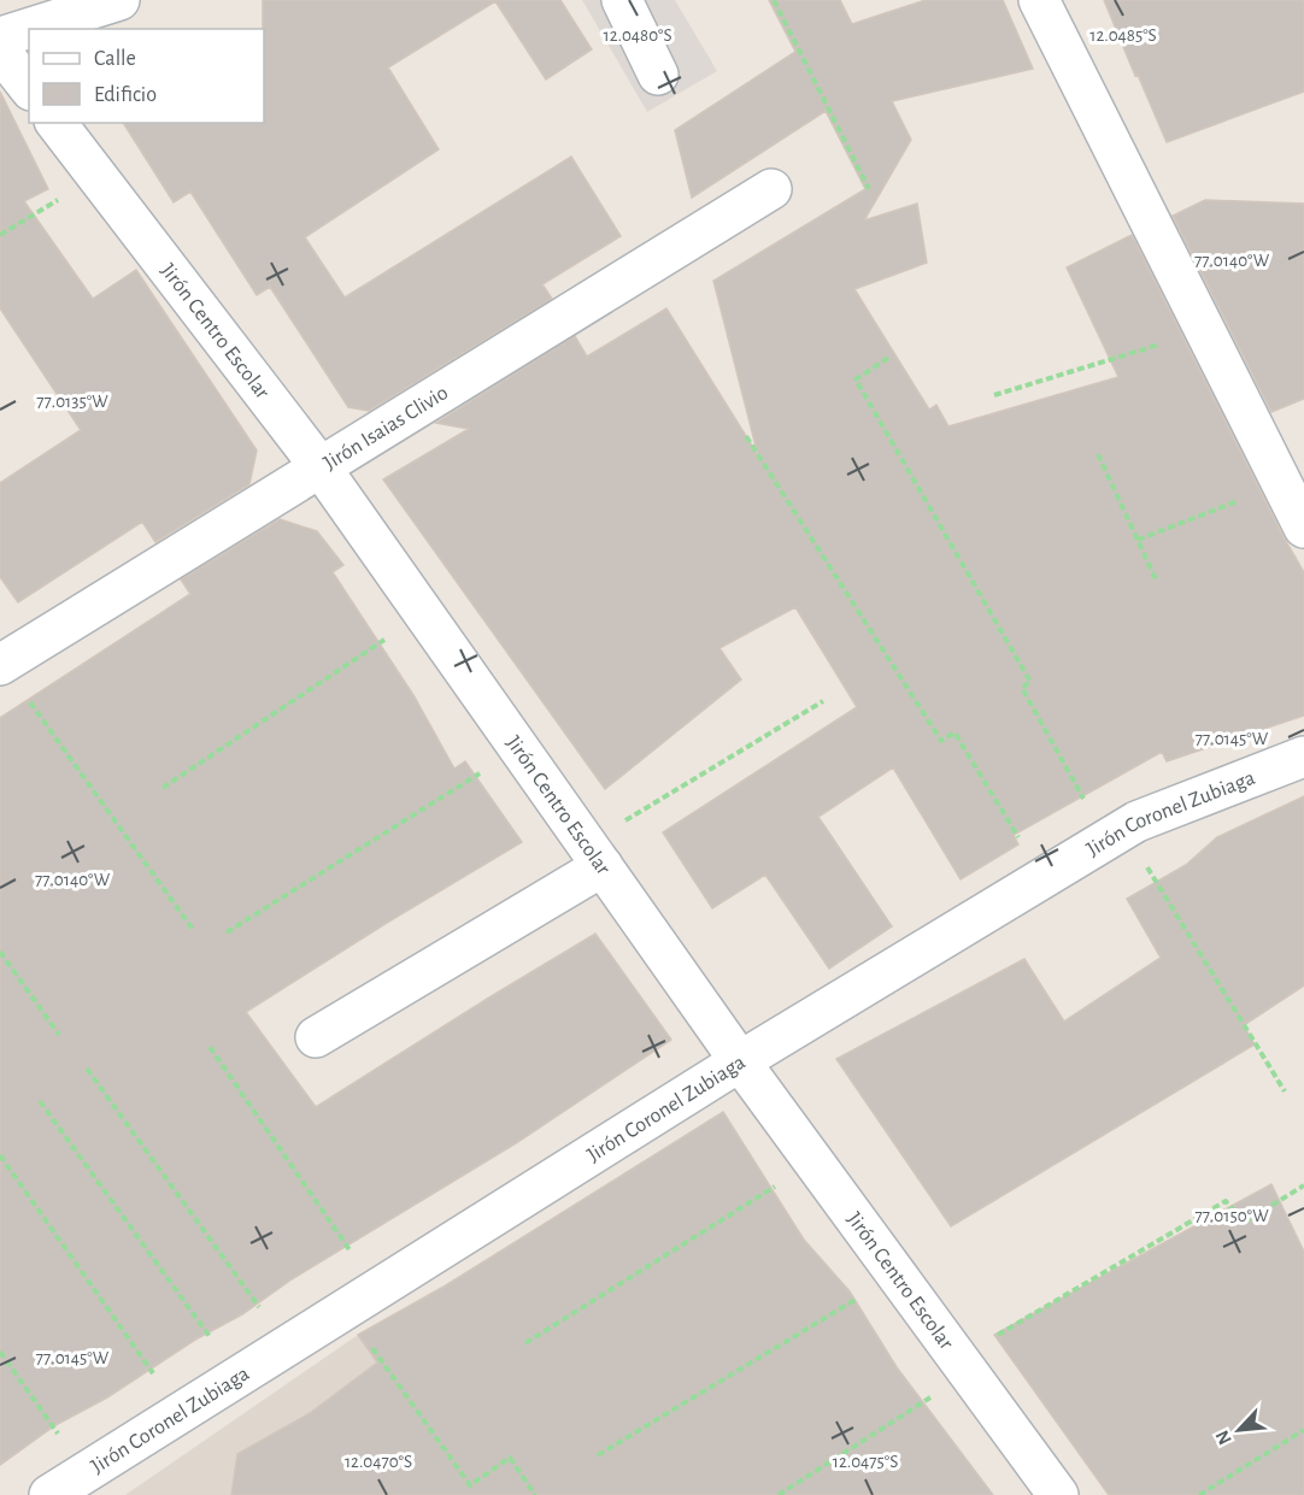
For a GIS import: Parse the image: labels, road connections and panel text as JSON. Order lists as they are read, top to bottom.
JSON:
{
  "streets": {
    "street": ["Jirón Centro Escolar", "Jirón Isaias Clivio", "Jirón Coronel Zubiaga"]
  },
  "crossings": [
    ["Jirón Centro Escolar", "Jirón Isaias Clivio"],
    ["Jirón Centro Escolar", "Jirón Coronel Zubiaga"]
  ],
  "legend": ["Calle", "Edificio"],
  "north": "bottom left",
  "coordinates": [
    "12.0485°S",
    "12.0480°S",
    "77.0140°W",
    "77.0135°W",
    "77.0145°W",
    "77.0150°W",
    "12.0470°S",
    "12.0475°S"
  ]
}
